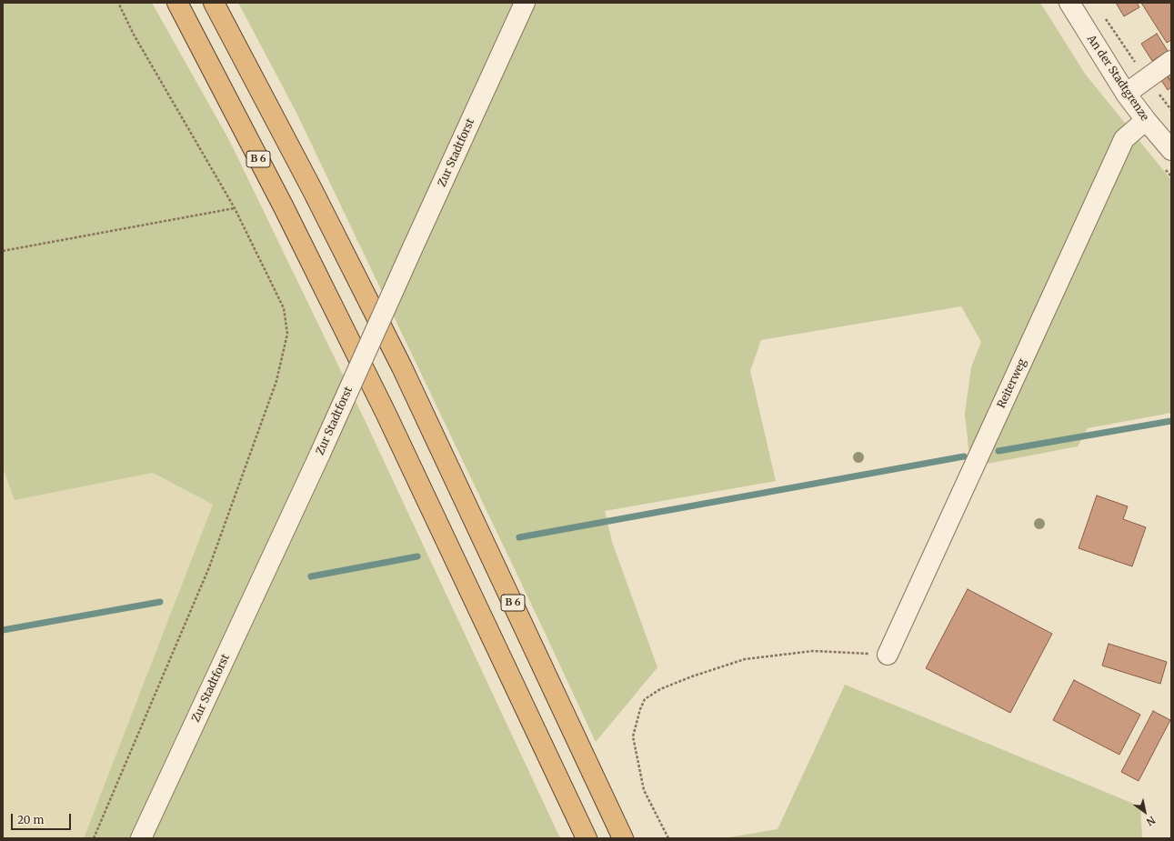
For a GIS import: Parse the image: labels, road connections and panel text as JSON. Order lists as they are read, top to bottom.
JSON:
{
  "streets": {
    "highway": ["B 6"],
    "street": ["An der Stadtgrenze", "Zur Stadtforst", "Reiterweg"]
  },
  "crossings": [
    ["An der Stadtgrenze", "Reiterweg"]
  ],
  "scale_bar": "20 m",
  "north": "bottom right"
}
